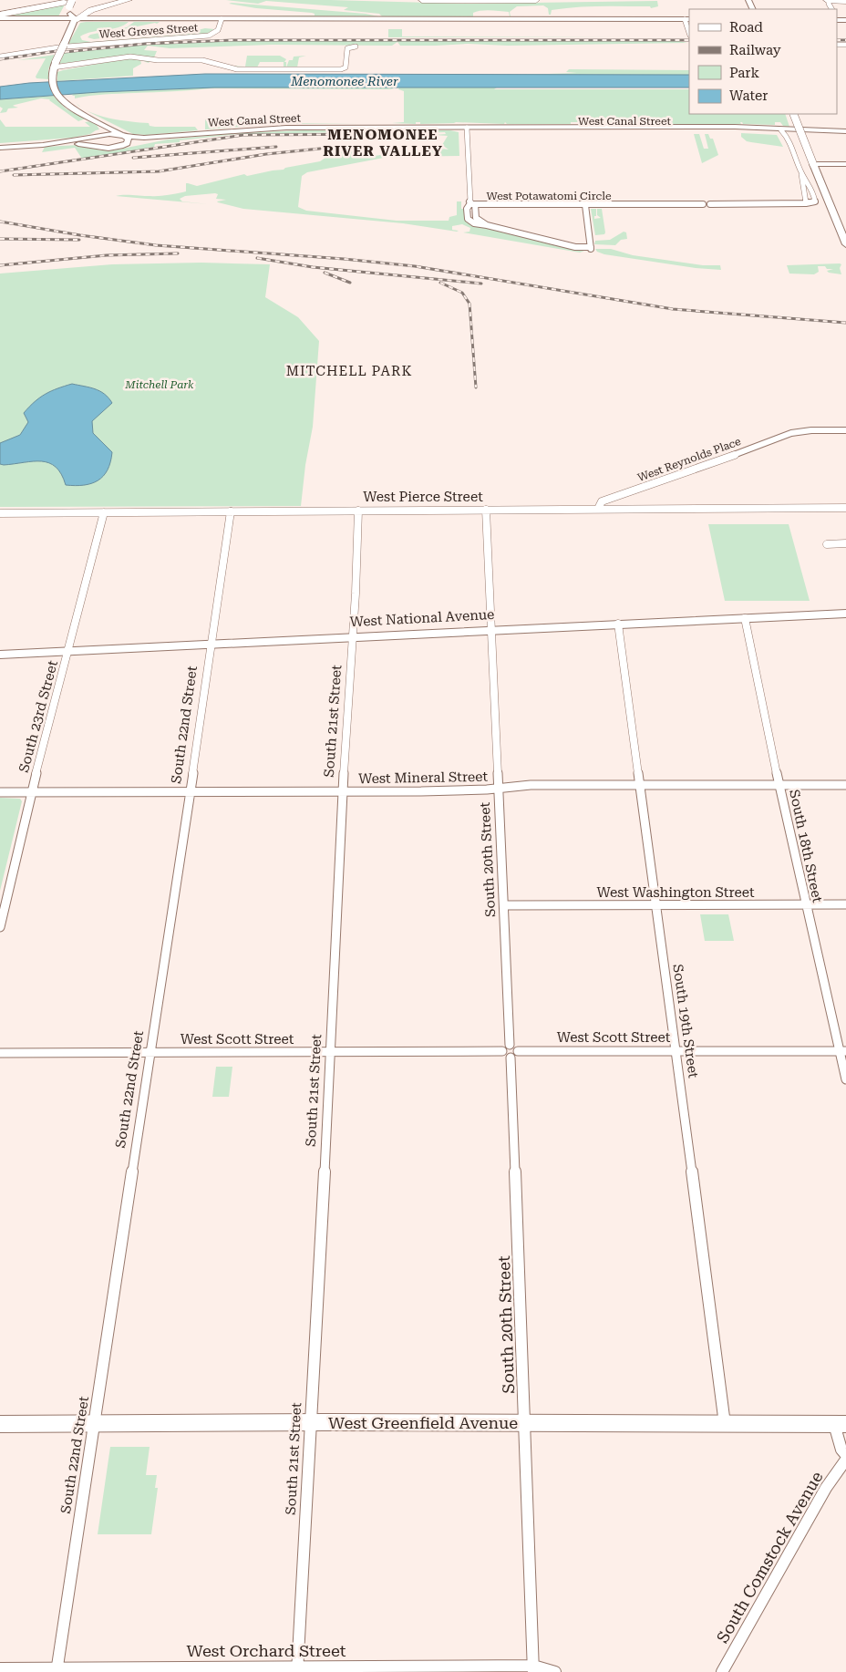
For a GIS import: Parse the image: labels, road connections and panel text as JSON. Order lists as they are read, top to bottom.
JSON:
{
  "streets": {
    "main road": ["West National Avenue"],
    "street": [
      "West Greves Street",
      "West Canal Street",
      "West Potawatomi Circle",
      "West Reynolds Place",
      "West Pierce Street",
      "South 23rd Street",
      "South 21st Street",
      "South 22nd Street",
      "West Mineral Street",
      "South 18th Street",
      "South 20th Street",
      "West Washington Street",
      "South 19th Street",
      "West Scott Street",
      "West Greenfield Avenue",
      "South Comstock Avenue",
      "West Orchard Street"
    ]
  },
  "crossings": [
    ["West Canal Street", "West Potawatomi Circle"],
    ["West Reynolds Place", "West Pierce Street"],
    ["West Pierce Street", "South 23rd Street"],
    ["West Pierce Street", "South 21st Street"],
    ["West Pierce Street", "South 22nd Street"],
    ["West Pierce Street", "South 20th Street"],
    ["West National Avenue", "South 23rd Street"],
    ["West National Avenue", "South 21st Street"],
    ["West National Avenue", "South 22nd Street"],
    ["West National Avenue", "South 18th Street"],
    ["West National Avenue", "South 20th Street"],
    ["West National Avenue", "South 19th Street"],
    ["South 23rd Street", "West Mineral Street"],
    ["South 21st Street", "West Mineral Street"],
    ["South 21st Street", "West Scott Street"],
    ["South 21st Street", "West Greenfield Avenue"],
    ["South 21st Street", "West Orchard Street"],
    ["South 22nd Street", "West Mineral Street"],
    ["South 22nd Street", "West Scott Street"],
    ["South 22nd Street", "West Greenfield Avenue"],
    ["South 22nd Street", "West Orchard Street"],
    ["West Mineral Street", "South 18th Street"],
    ["West Mineral Street", "South 20th Street"],
    ["West Mineral Street", "South 19th Street"],
    ["South 18th Street", "West Washington Street"],
    ["South 18th Street", "West Scott Street"],
    ["South 20th Street", "West Washington Street"],
    ["South 20th Street", "West Scott Street"],
    ["South 20th Street", "West Greenfield Avenue"],
    ["South 20th Street", "West Orchard Street"],
    ["West Washington Street", "South 19th Street"],
    ["South 19th Street", "West Scott Street"],
    ["South 19th Street", "West Greenfield Avenue"]
  ],
  "districts": ["MENOMONEE RIVER VALLEY", "MITCHELL PARK"],
  "water": ["Menomonee River"],
  "parks": ["Mitchell Park"],
  "legend": [
    "Road",
    "Railway",
    "Park",
    "Water"
  ]
}
